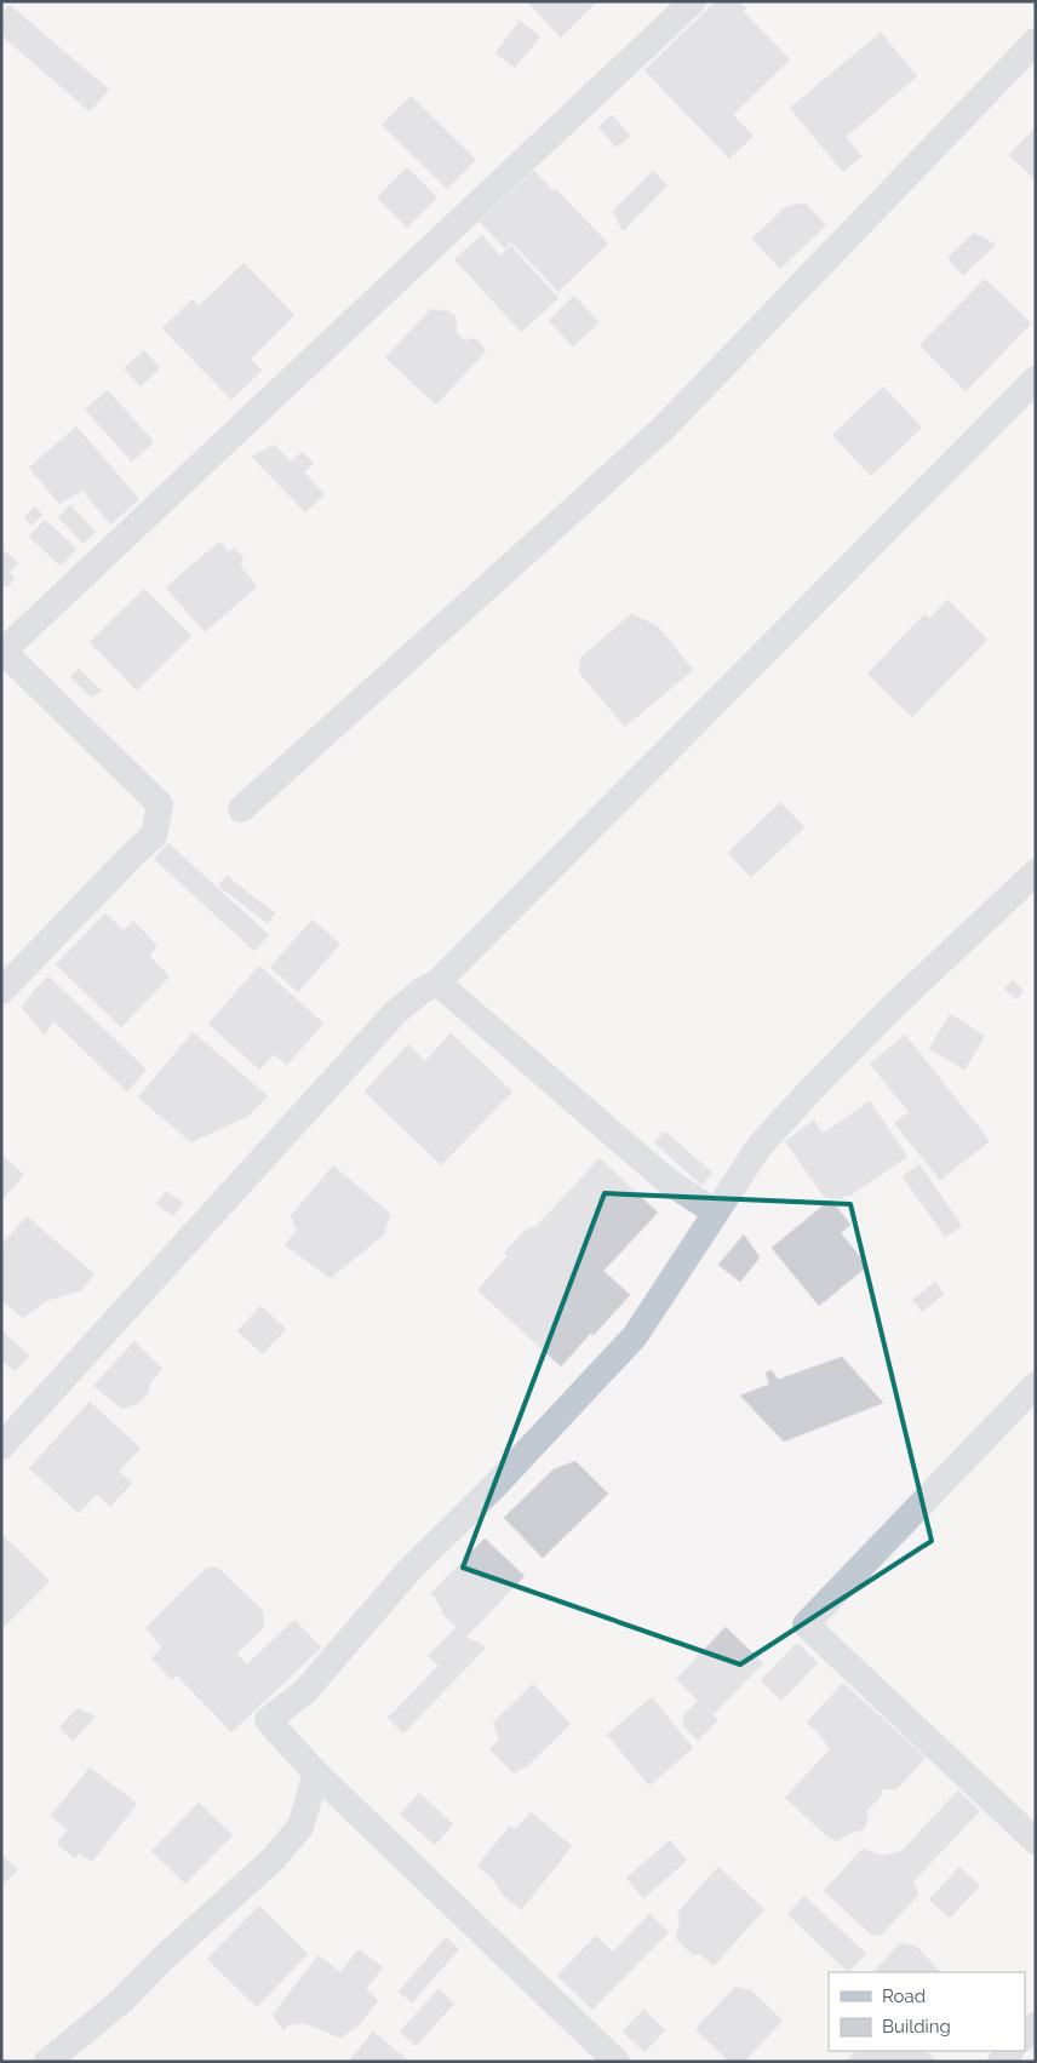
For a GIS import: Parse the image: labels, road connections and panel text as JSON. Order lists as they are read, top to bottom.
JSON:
{
  "legend": ["Road", "Building"]
}
